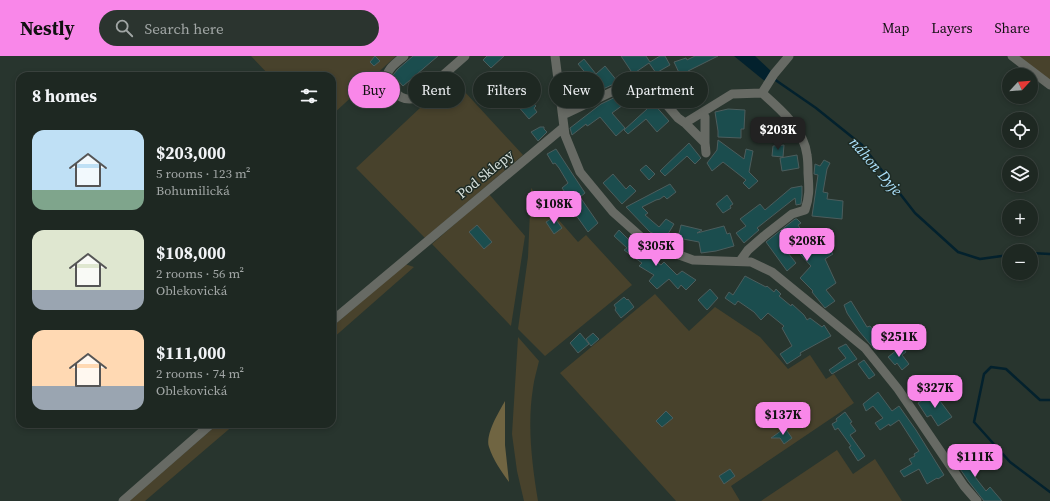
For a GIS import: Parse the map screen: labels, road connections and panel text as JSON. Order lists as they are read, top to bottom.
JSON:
{
  "streets": {
    "street": ["Pod Sklepy"]
  },
  "water": ["náhon Dyje"],
  "north": "top right",
  "page": {
    "header": "Nestly",
    "search": "Search here",
    "nav": ["Map", "Layers", "Share"],
    "map_buttons": ["+", "−"],
    "chip": [
      "Buy",
      "Rent",
      "Filters",
      "New",
      "Apartment"
    ],
    "heading": "8 homes",
    "price": [
      "$203K",
      "$108K",
      "$208K",
      "$305K",
      "$251K",
      "$327K",
      "$137K",
      "$111K"
    ],
    "list": [
      {
        "name": "$203,000",
        "note": "5 rooms · 123 m² · Bohumilická"
      },
      {
        "name": "$108,000",
        "note": "2 rooms · 56 m² · Oblekovická"
      },
      {
        "name": "$111,000",
        "note": "2 rooms · 74 m² · Oblekovická"
      }
    ]
  }
}
